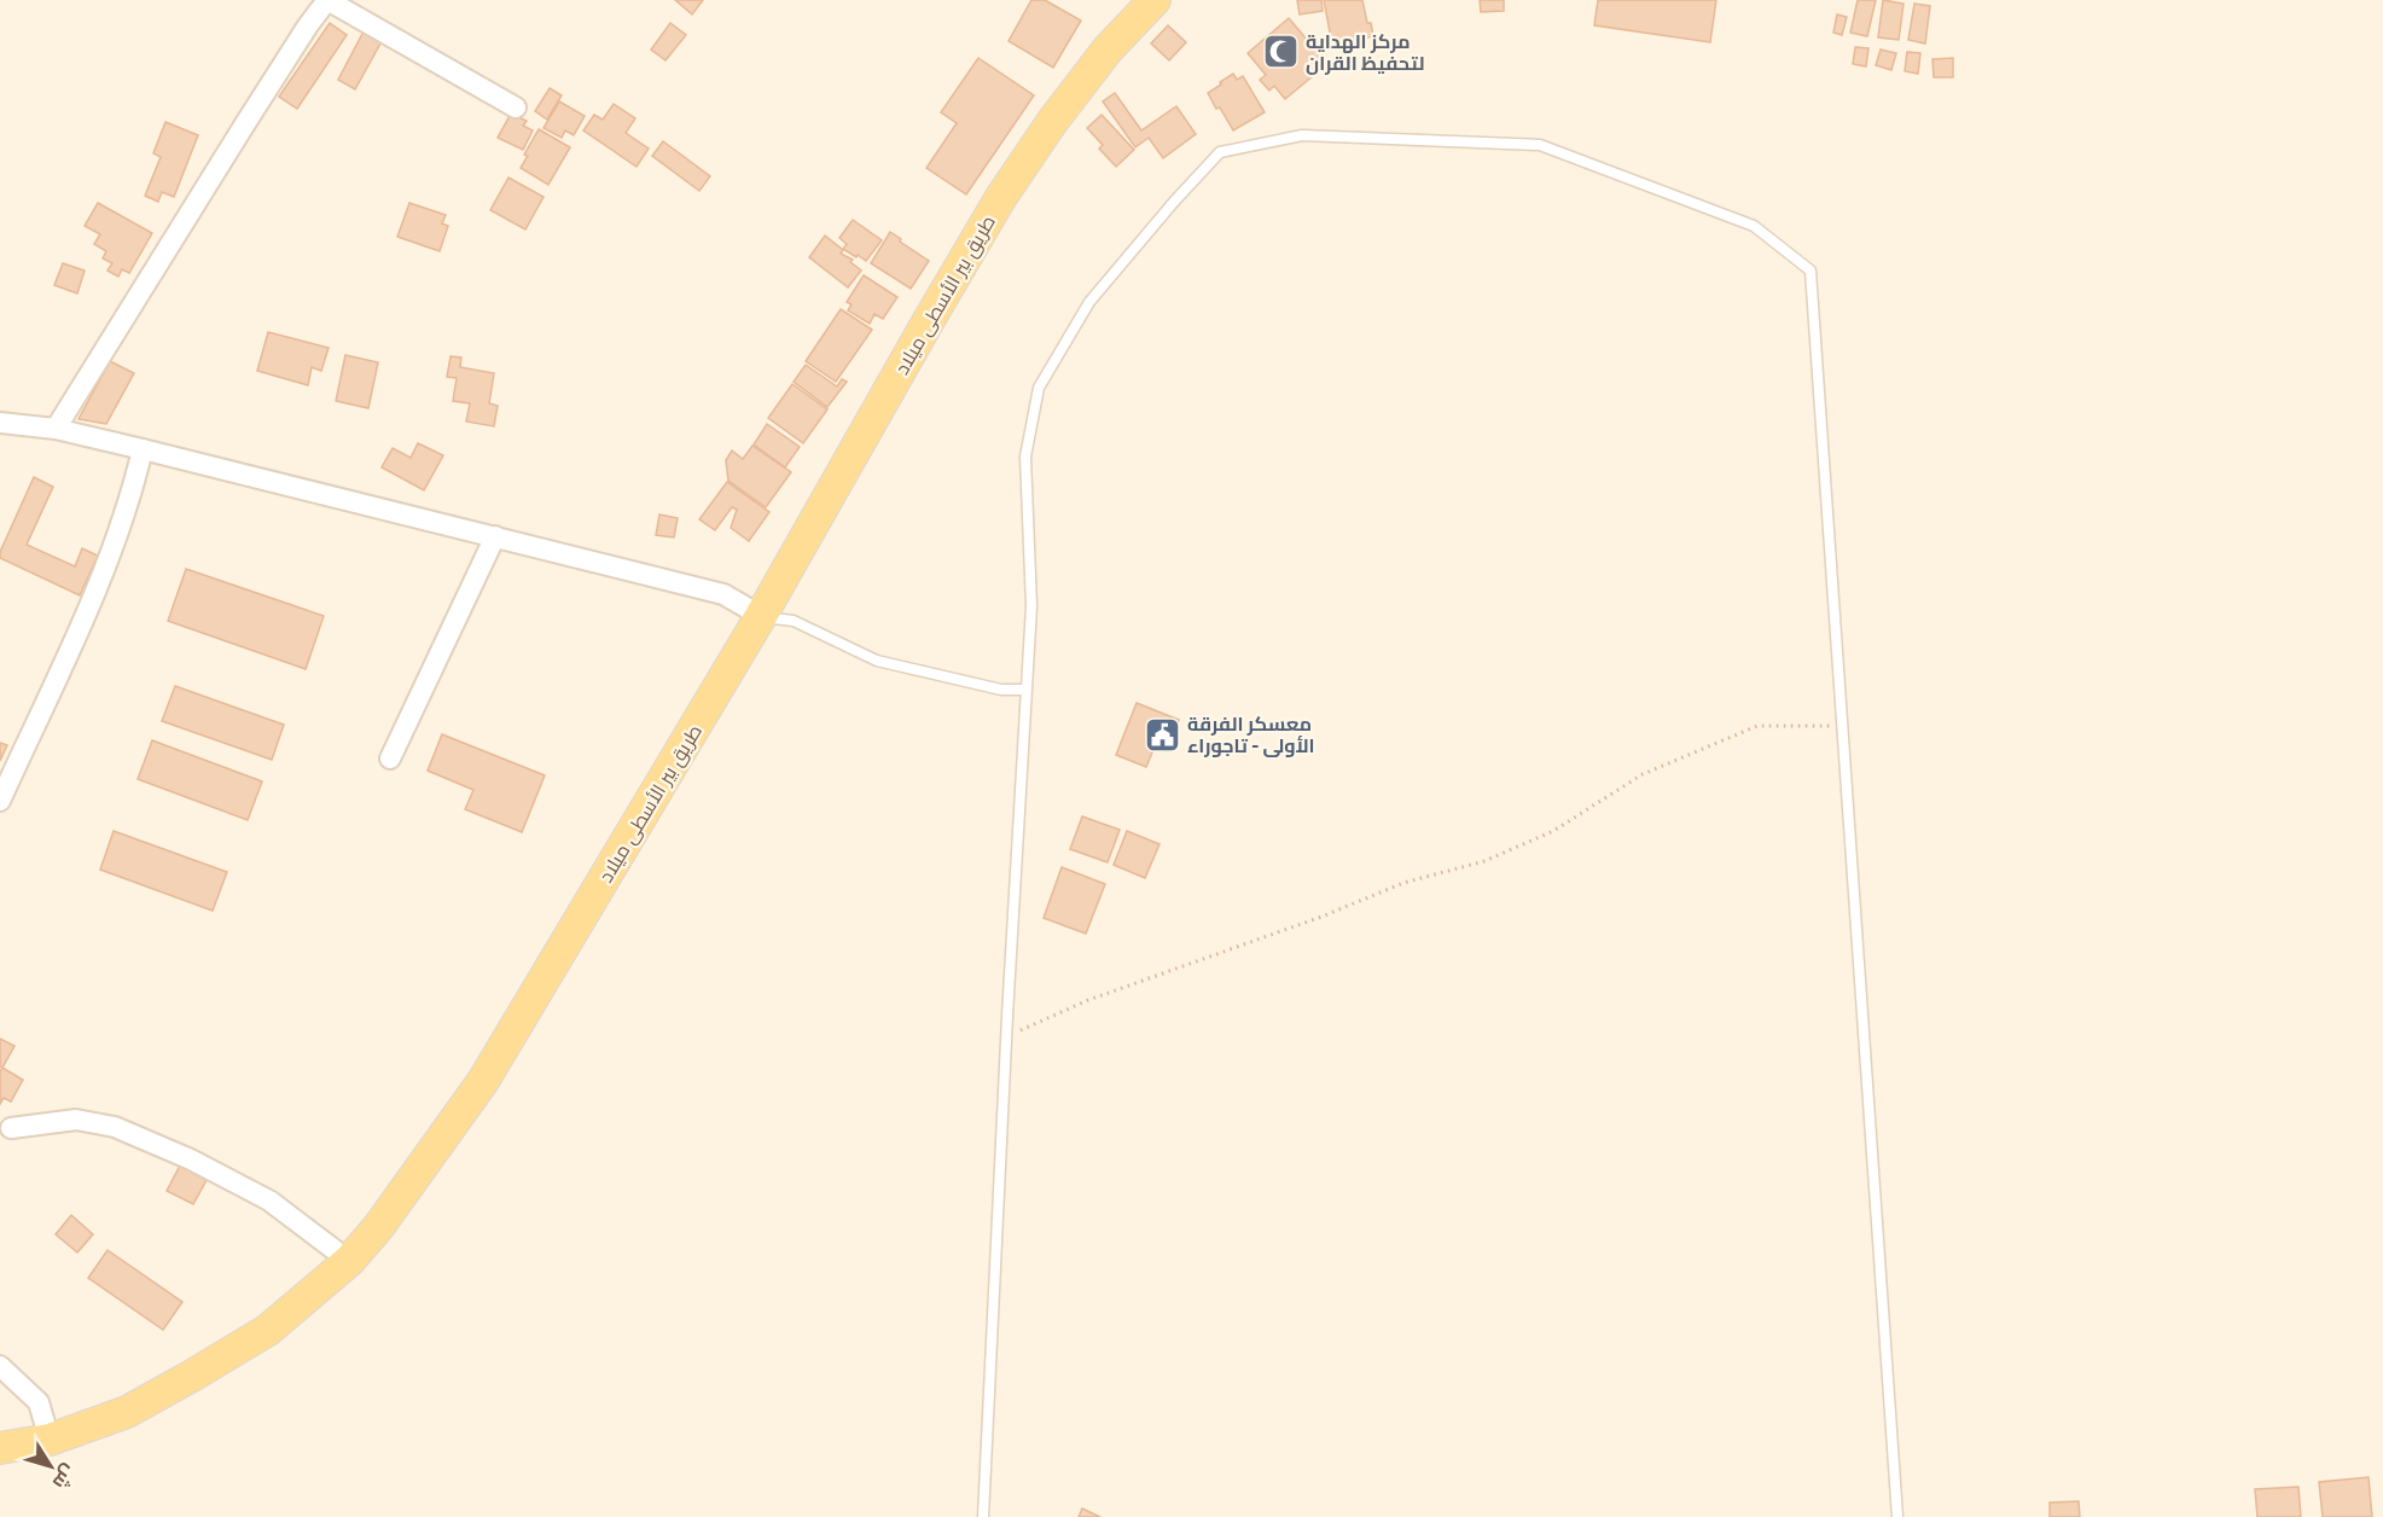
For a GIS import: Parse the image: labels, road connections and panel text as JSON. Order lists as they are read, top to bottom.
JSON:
{
  "streets": {
    "main road": ["طريق بير الأسطى ميلاد"]
  },
  "places": {
    "mosque": ["مركز الهداية لتحفيظ القران"],
    "public building": ["معسكر الفرقة الأولى - تاجوراء"]
  },
  "north": "bottom right"
}
